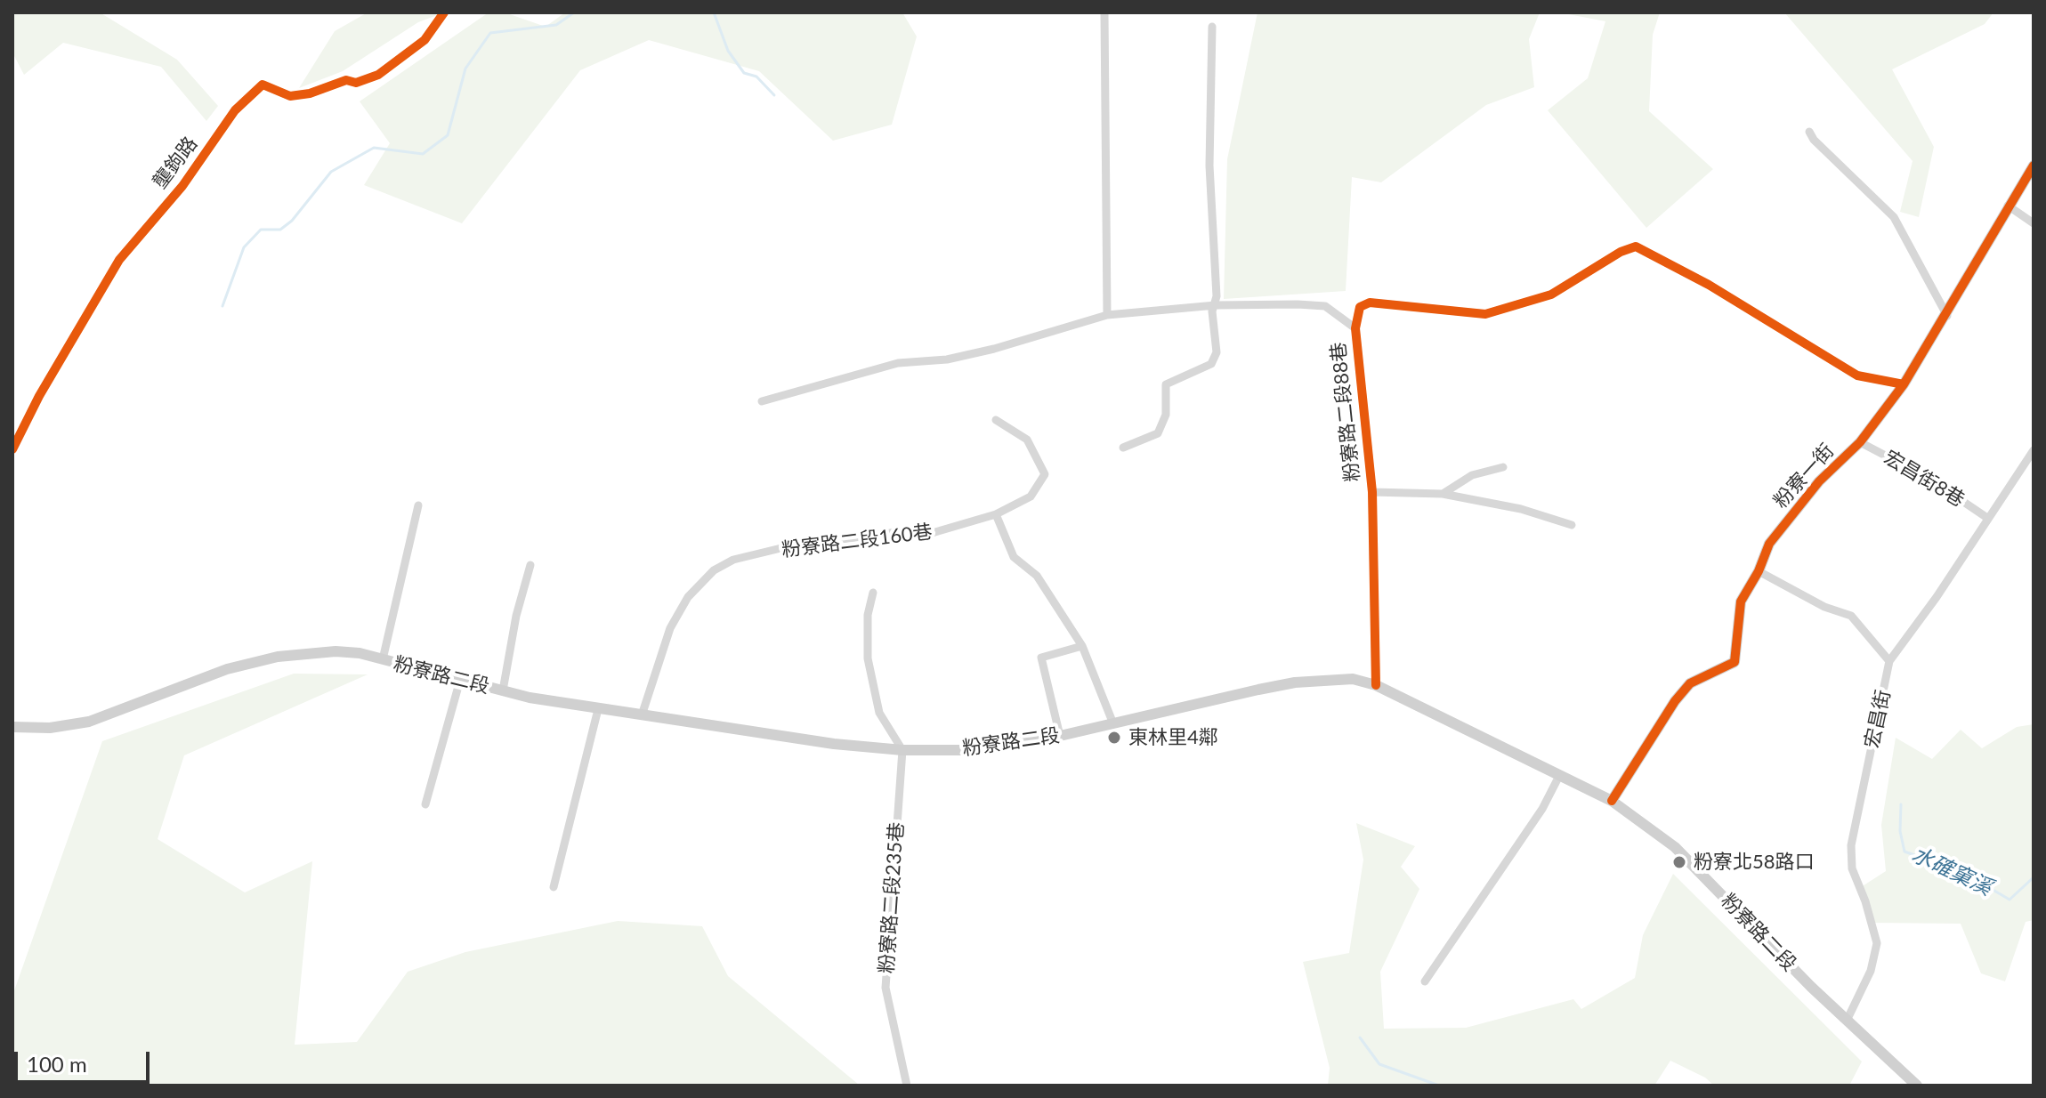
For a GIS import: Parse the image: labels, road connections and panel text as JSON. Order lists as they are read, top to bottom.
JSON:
{
  "streets": {
    "main road": ["粉寮一街", "粉寮路二段"],
    "street": [
      "壟鉤路",
      "粉寮路二段88巷",
      "宏昌街8巷",
      "粉寮路二段160巷",
      "宏昌街",
      "粉寮路二段235巷"
    ]
  },
  "crossings": [
    ["粉寮路二段88巷", "粉寮一街"],
    ["粉寮路二段88巷", "粉寮路二段"],
    ["粉寮一街", "宏昌街8巷"],
    ["粉寮一街", "粉寮路二段"],
    ["宏昌街8巷", "宏昌街"],
    ["粉寮路二段160巷", "粉寮路二段"],
    ["粉寮路二段", "宏昌街"],
    ["粉寮路二段", "粉寮路二段235巷"]
  ],
  "water": ["水確窠溪"],
  "places": ["東林里4鄰", "粉寮北58路口"],
  "scale_bar": "100 m"
}
